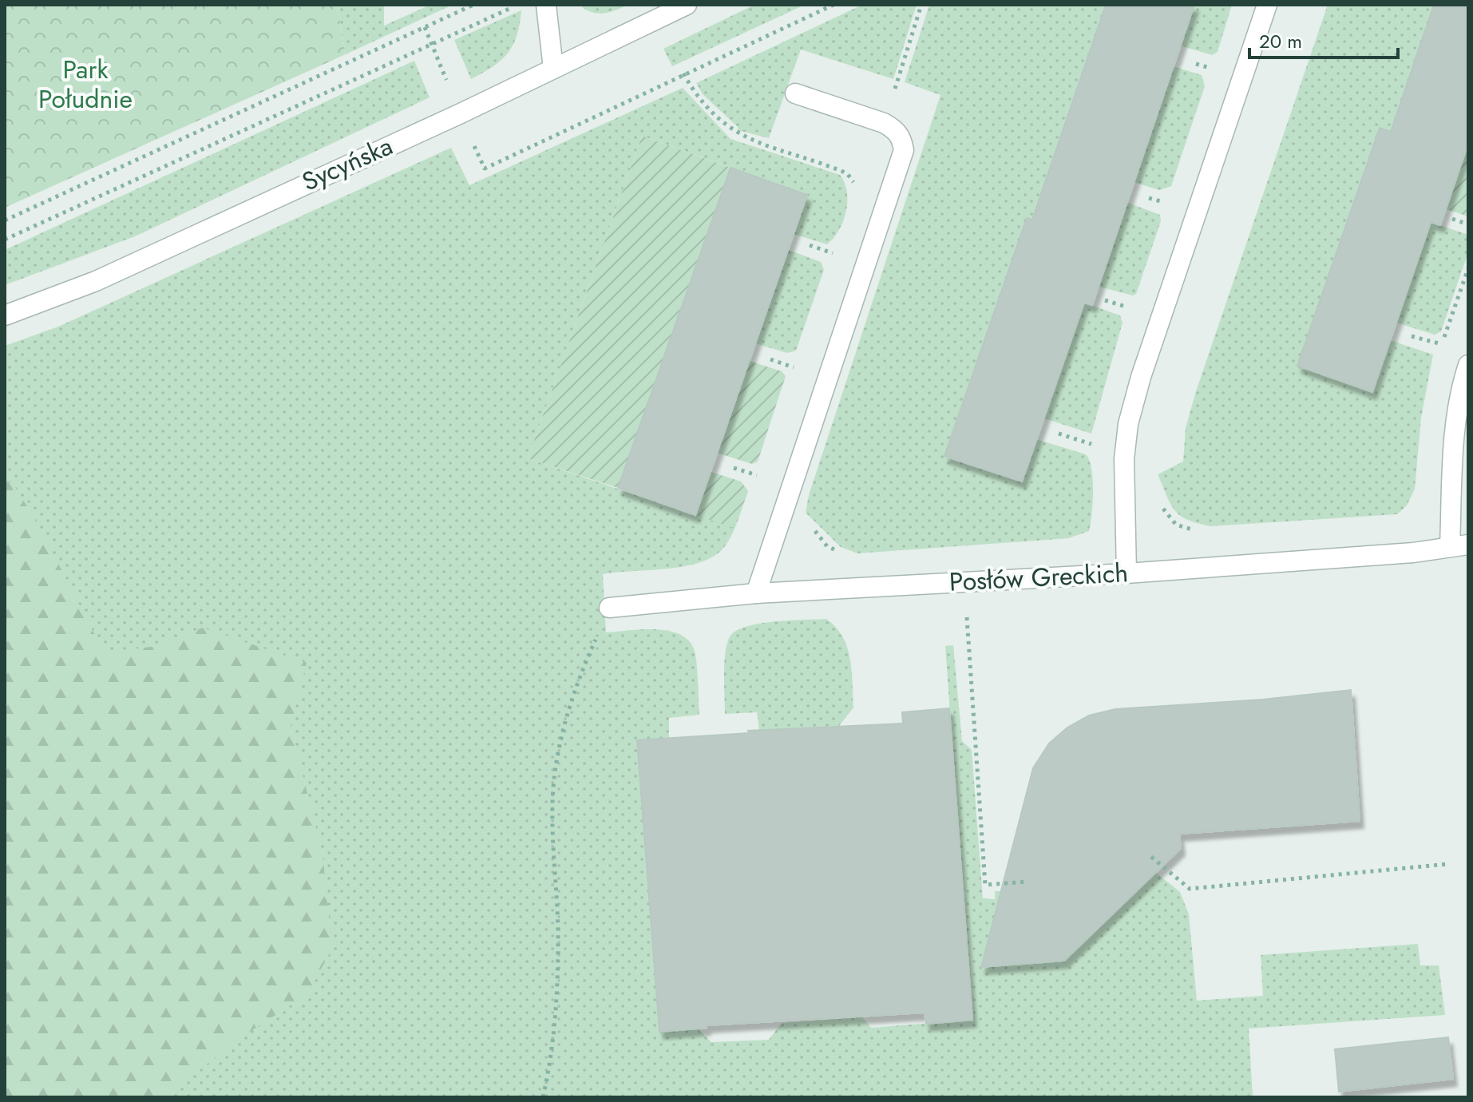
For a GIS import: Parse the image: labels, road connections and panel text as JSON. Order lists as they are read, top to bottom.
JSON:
{
  "streets": {
    "street": ["Sycyńska", "Posłów Greckich"]
  },
  "parks": ["Park Południe"],
  "scale_bar": "20 m"
}
